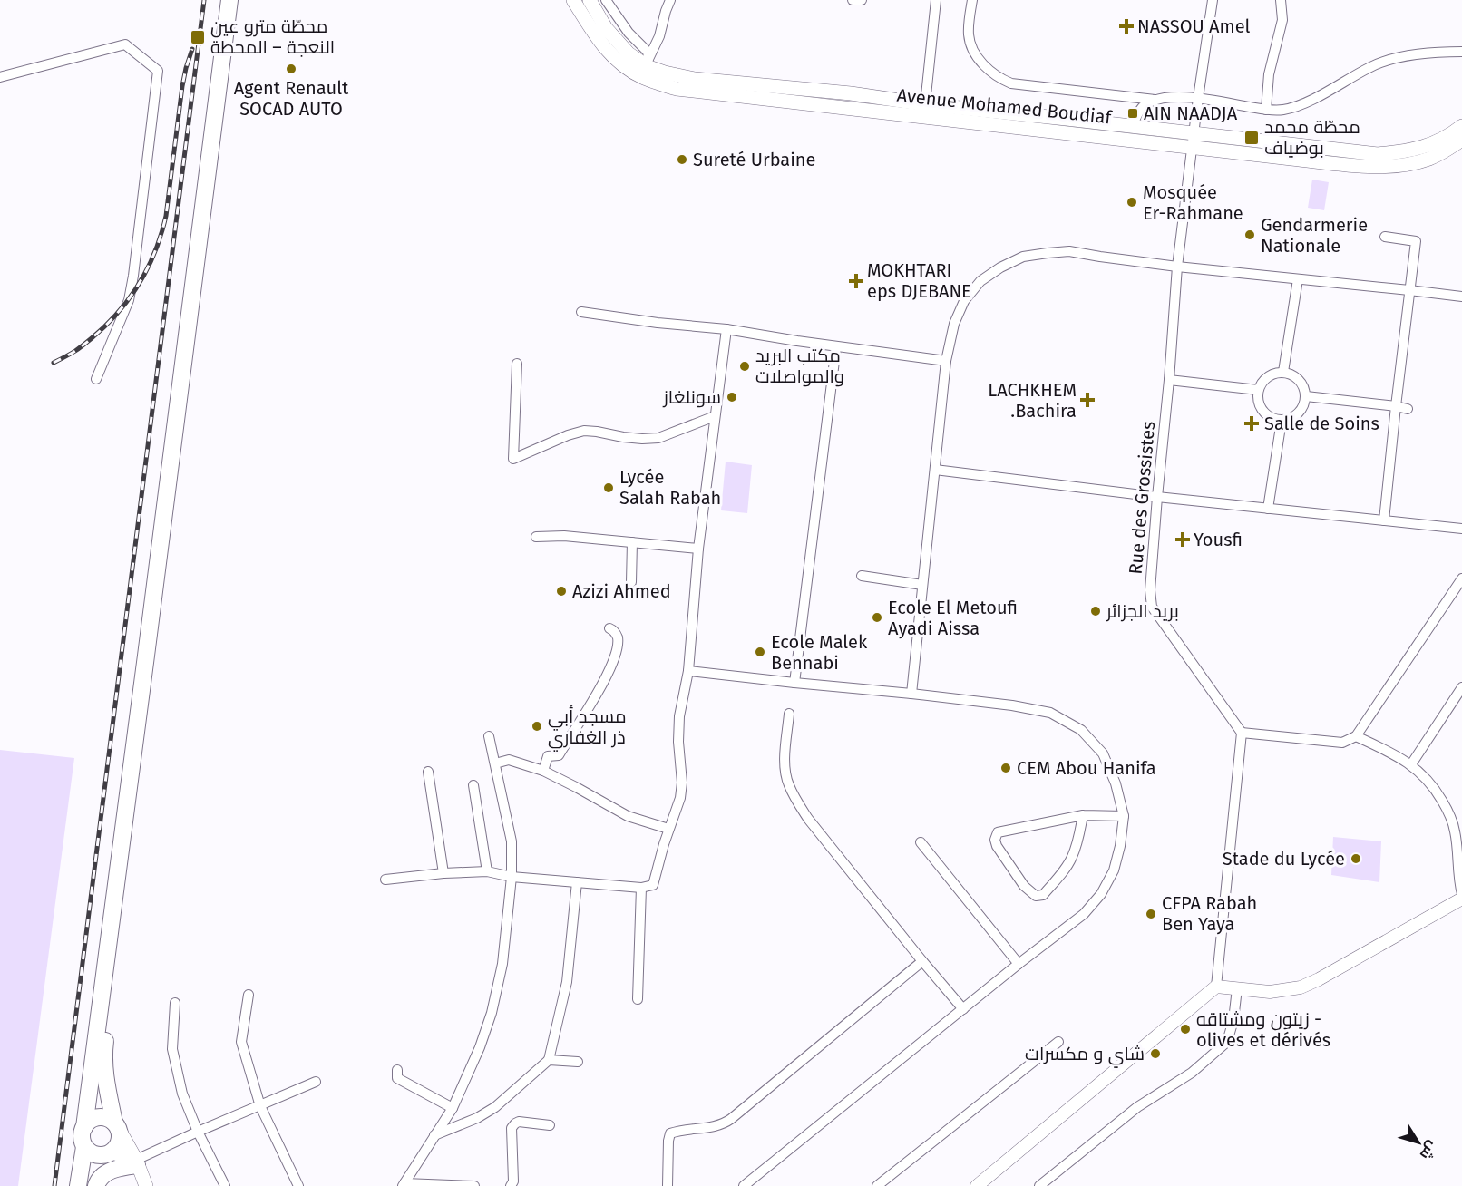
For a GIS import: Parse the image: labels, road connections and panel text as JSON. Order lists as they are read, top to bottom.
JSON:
{
  "streets": {
    "main road": ["Avenue Mohamed Boudiaf"],
    "street": ["Rue des Grossistes"]
  },
  "crossings": [
    ["Avenue Mohamed Boudiaf", "Rue des Grossistes"]
  ],
  "places": {
    "health": [
      "NASSOU Amel",
      "MOKHTARI eps DJEBANE",
      "LACHKHEM .Bachira",
      "Salle de Soins",
      "Yousfi"
    ],
    "transit": ["محطّة مترو عين النعجة – المحطة", "AIN NAADJA", "محطّة محمد بوضياف"],
    "other": [
      "Agent Renault SOCAD AUTO",
      "Sureté Urbaine",
      "Mosquée Er-Rahmane",
      "Gendarmerie Nationale",
      "مكتب البريد والمواصلات",
      "سونلغاز",
      "Lycée Salah Rabah",
      "Azizi Ahmed",
      "بريد الجزائر",
      "Ecole El Metoufi Ayadi Aissa",
      "Ecole Malek Bennabi",
      "مسجد أبي ذر الغفاري",
      "CEM Abou Hanifa",
      "Stade du Lycée",
      "CFPA Rabah Ben Yaya",
      "زيتون ومشتاقه - olives et dérivés",
      "شاي و مكسرات"
    ]
  },
  "north": "bottom right"
}
